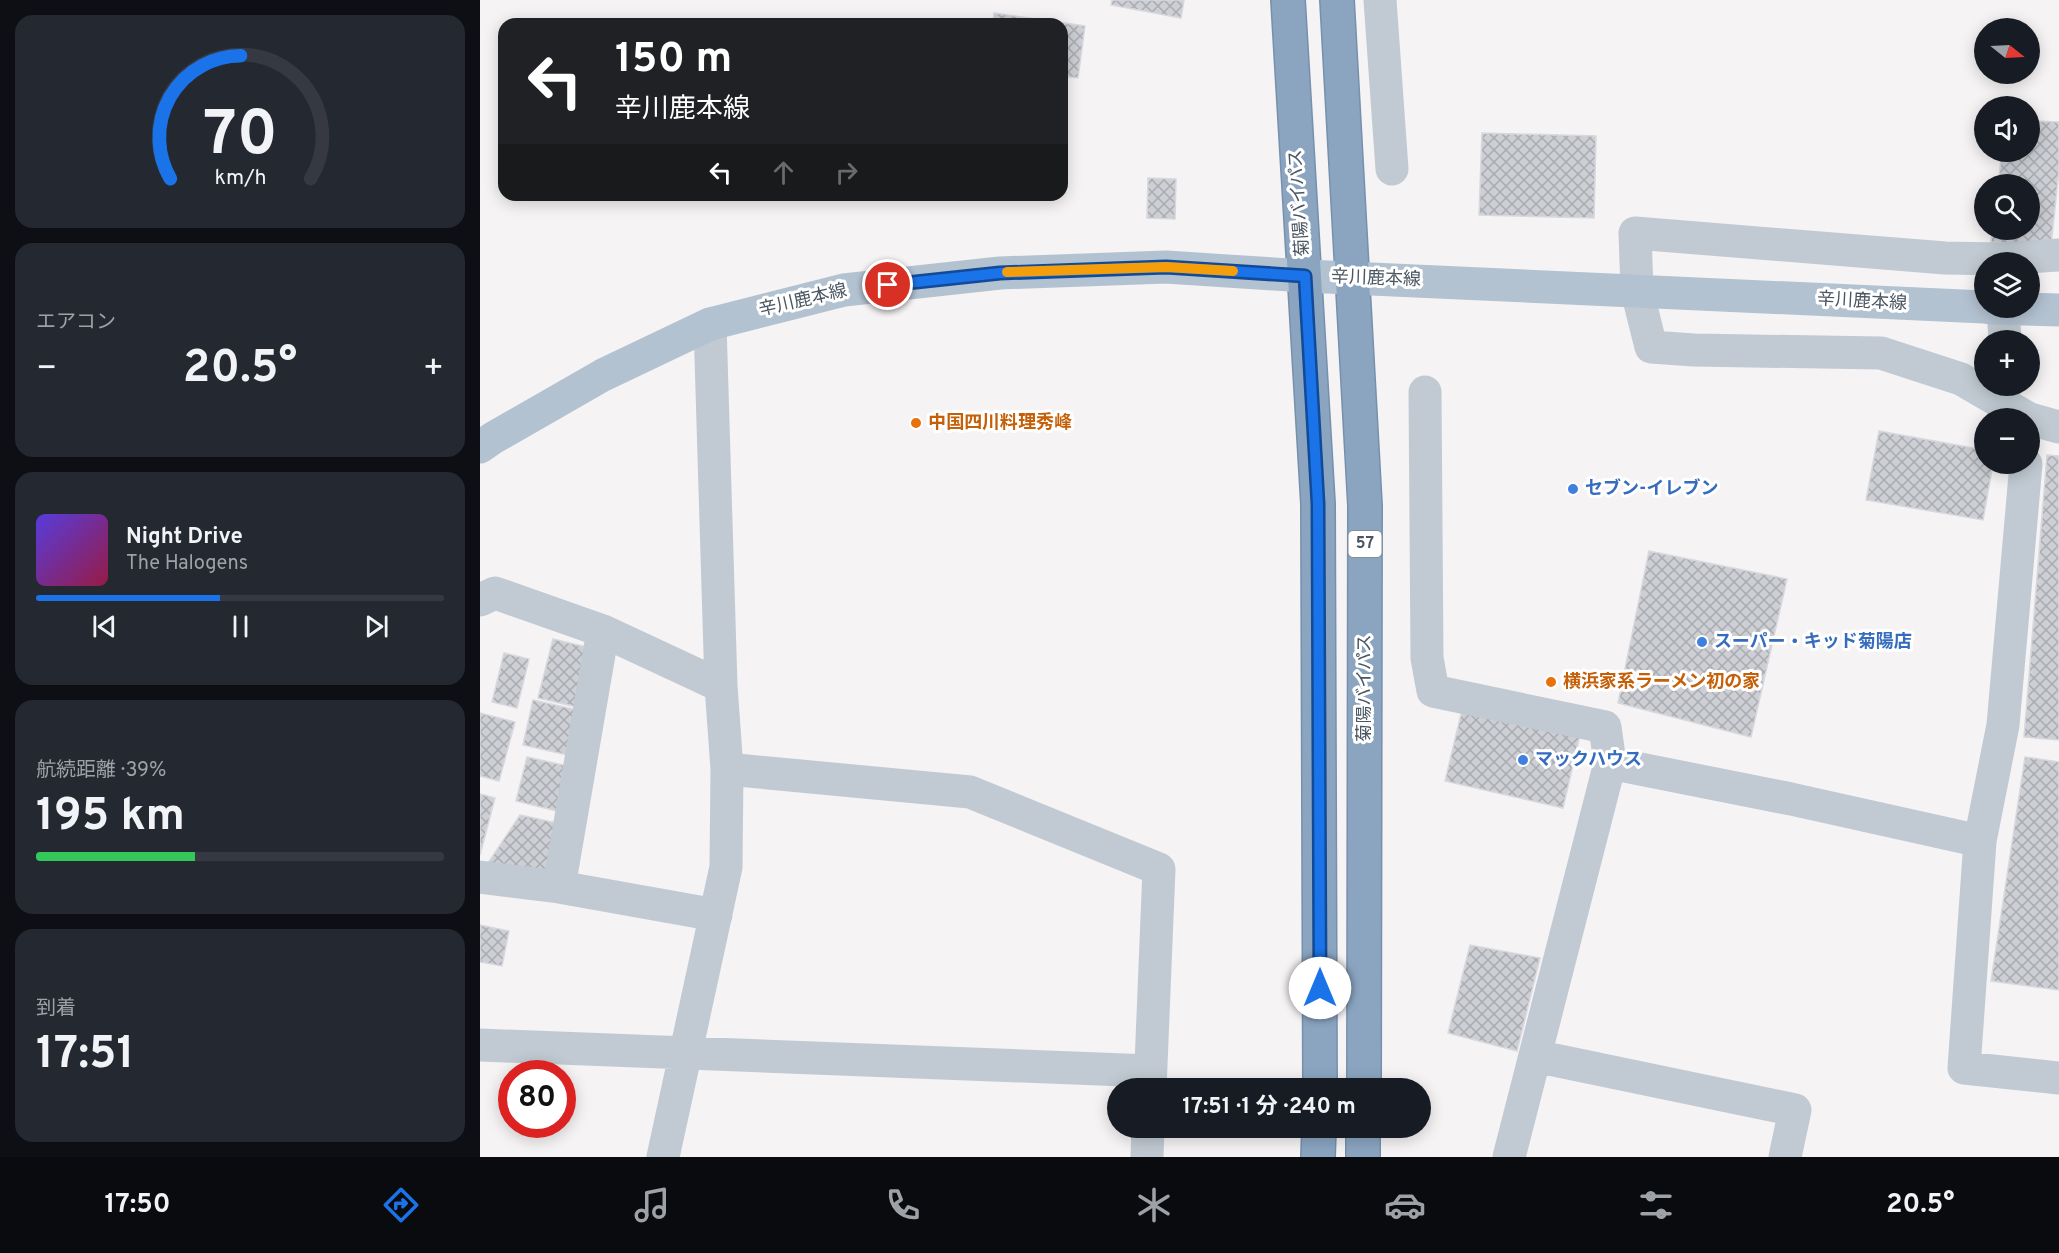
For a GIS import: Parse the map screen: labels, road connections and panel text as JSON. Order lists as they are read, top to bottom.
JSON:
{
  "streets": {
    "highway": ["菊陽バイパス", "57"],
    "main road": ["辛川鹿本線"]
  },
  "crossings": [
    ["菊陽バイパス", "辛川鹿本線"]
  ],
  "places": [
    "中国四川料理秀峰",
    "セブン-イレブン",
    "スーパー・キッド菊陽店",
    "横浜家系ラーメン初の家",
    "マックハウス"
  ],
  "north": "right",
  "page": {
    "map_buttons": ["+", "−"],
    "turn": ["150 m", "辛川鹿本線"],
    "tile": [
      "エアコン",
      ["航続距離 · 39%", "195 km"],
      ["到着", "17:51"]
    ],
    "heat": ["−", "20.5°", "+"],
    "song": ["Night Drive", "The Halogens"],
    "limit": "80",
    "trip": "17:51 · 1 分 · 240 m",
    "tabs": ["17:50", "20.5°"],
    "gauge": ["70", "km/h"]
  }
}
